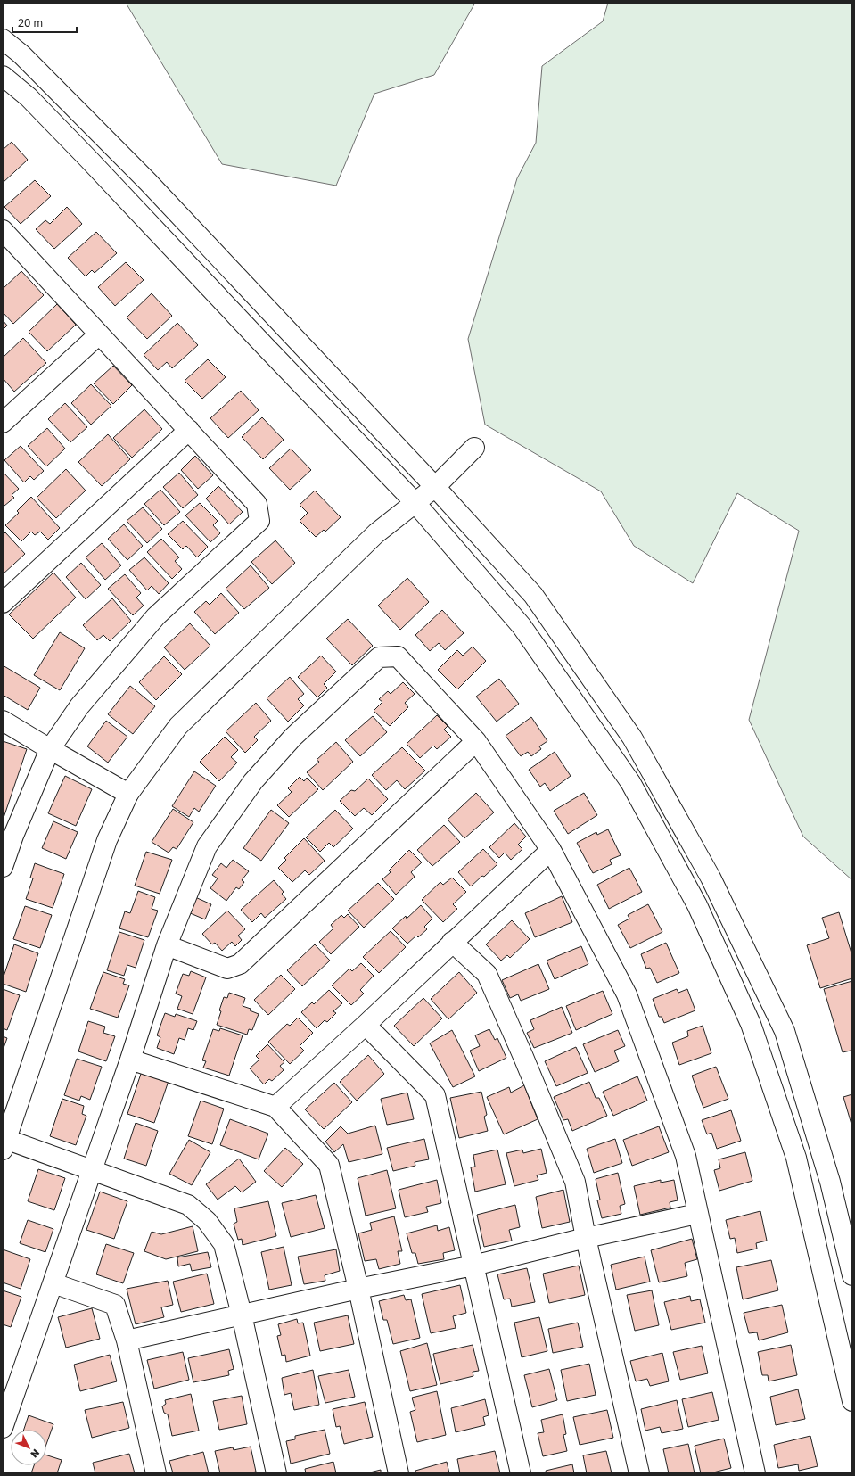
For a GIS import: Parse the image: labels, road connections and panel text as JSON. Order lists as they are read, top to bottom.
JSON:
{
  "scale_bar": "20 m",
  "north": "bottom right"
}
